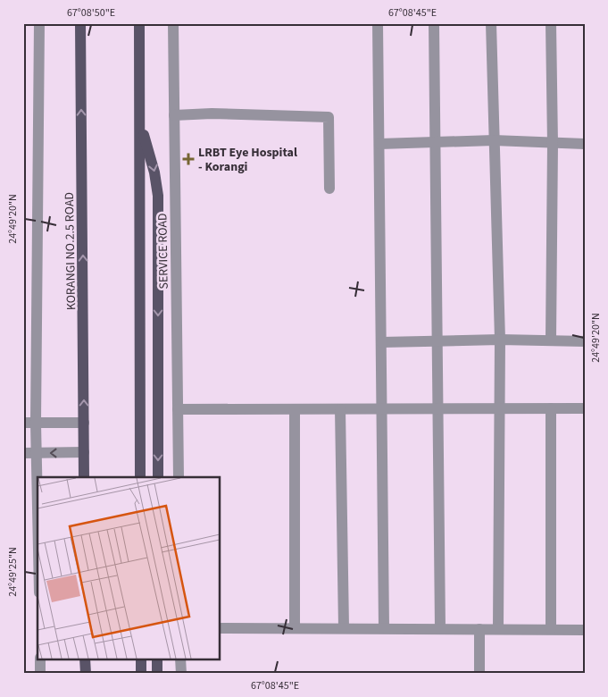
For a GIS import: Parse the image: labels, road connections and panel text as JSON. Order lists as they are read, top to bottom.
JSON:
{
  "streets": {
    "main road": ["KORANGI NO.2.5 ROAD"],
    "street": ["SERVICE ROAD"]
  },
  "places": {
    "health": ["LRBT Eye Hospital - Korangi"]
  },
  "coordinates": [
    "67°08'50\"E",
    "67°08'45\"E",
    "24°49'20\"N",
    "24°49'25\"N"
  ]
}
